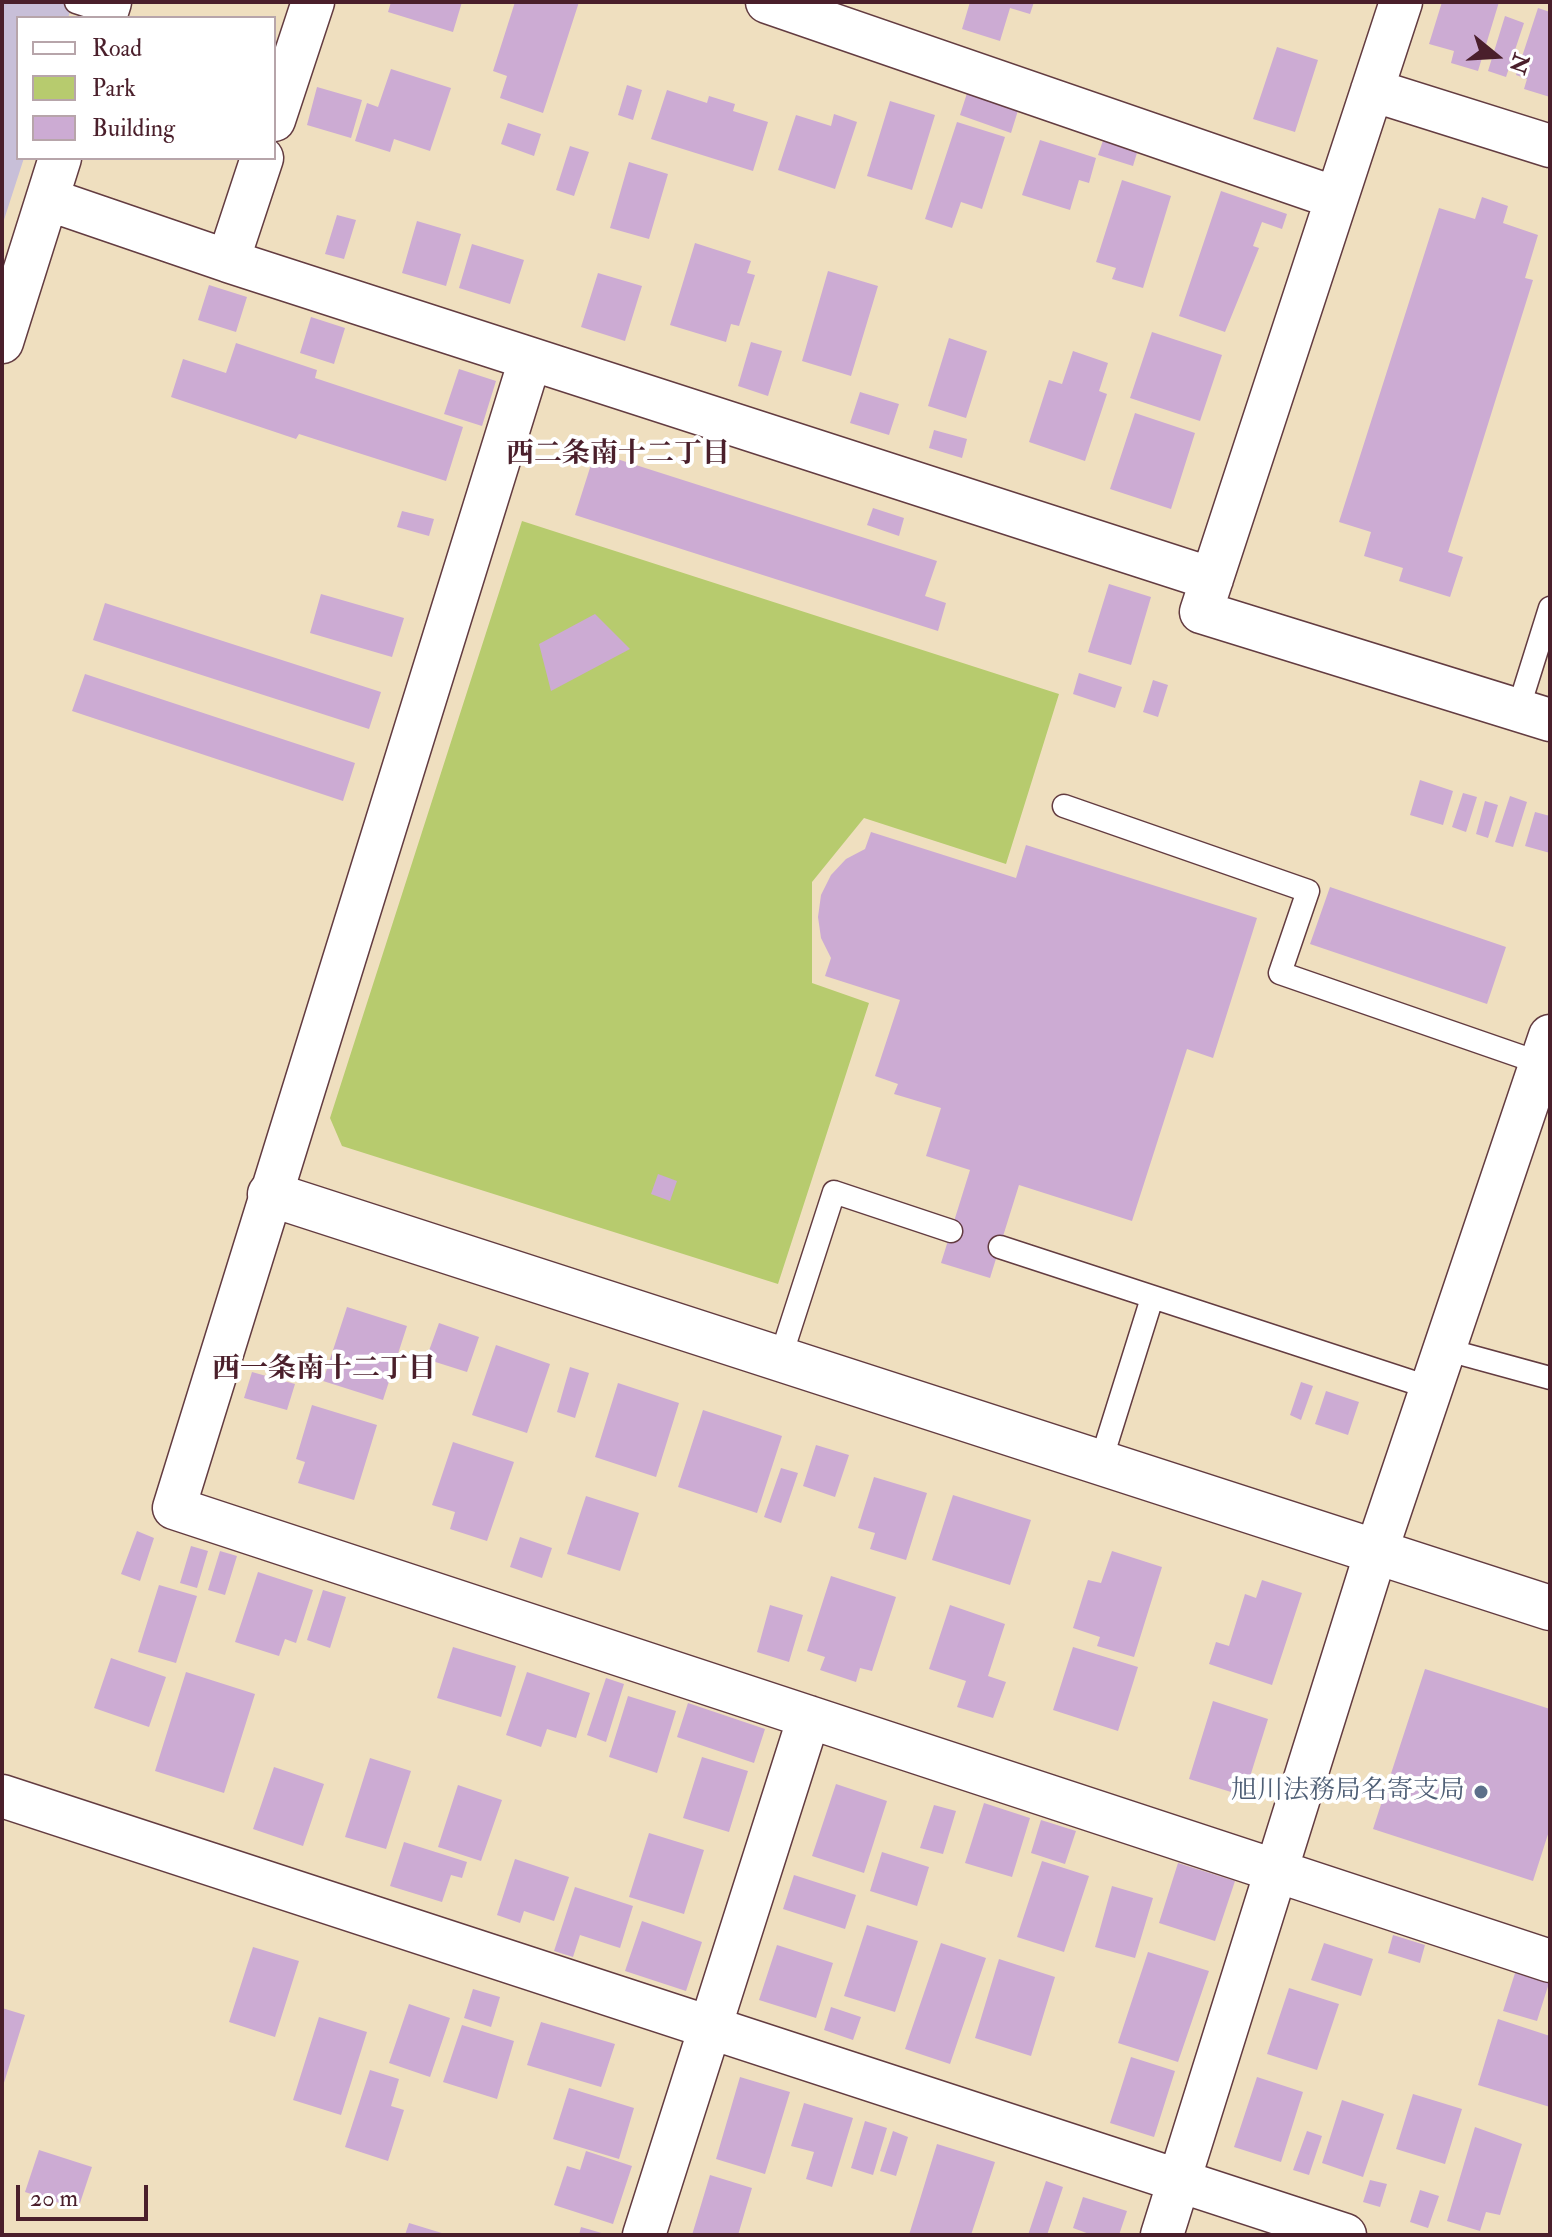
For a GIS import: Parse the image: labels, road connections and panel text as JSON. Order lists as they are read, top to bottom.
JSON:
{
  "districts": ["西二条南十二丁目", "西一条南十二丁目"],
  "places": ["旭川法務局名寄支局"],
  "legend": ["Road", "Park", "Building"],
  "scale_bar": "20 m",
  "north": "right"
}
